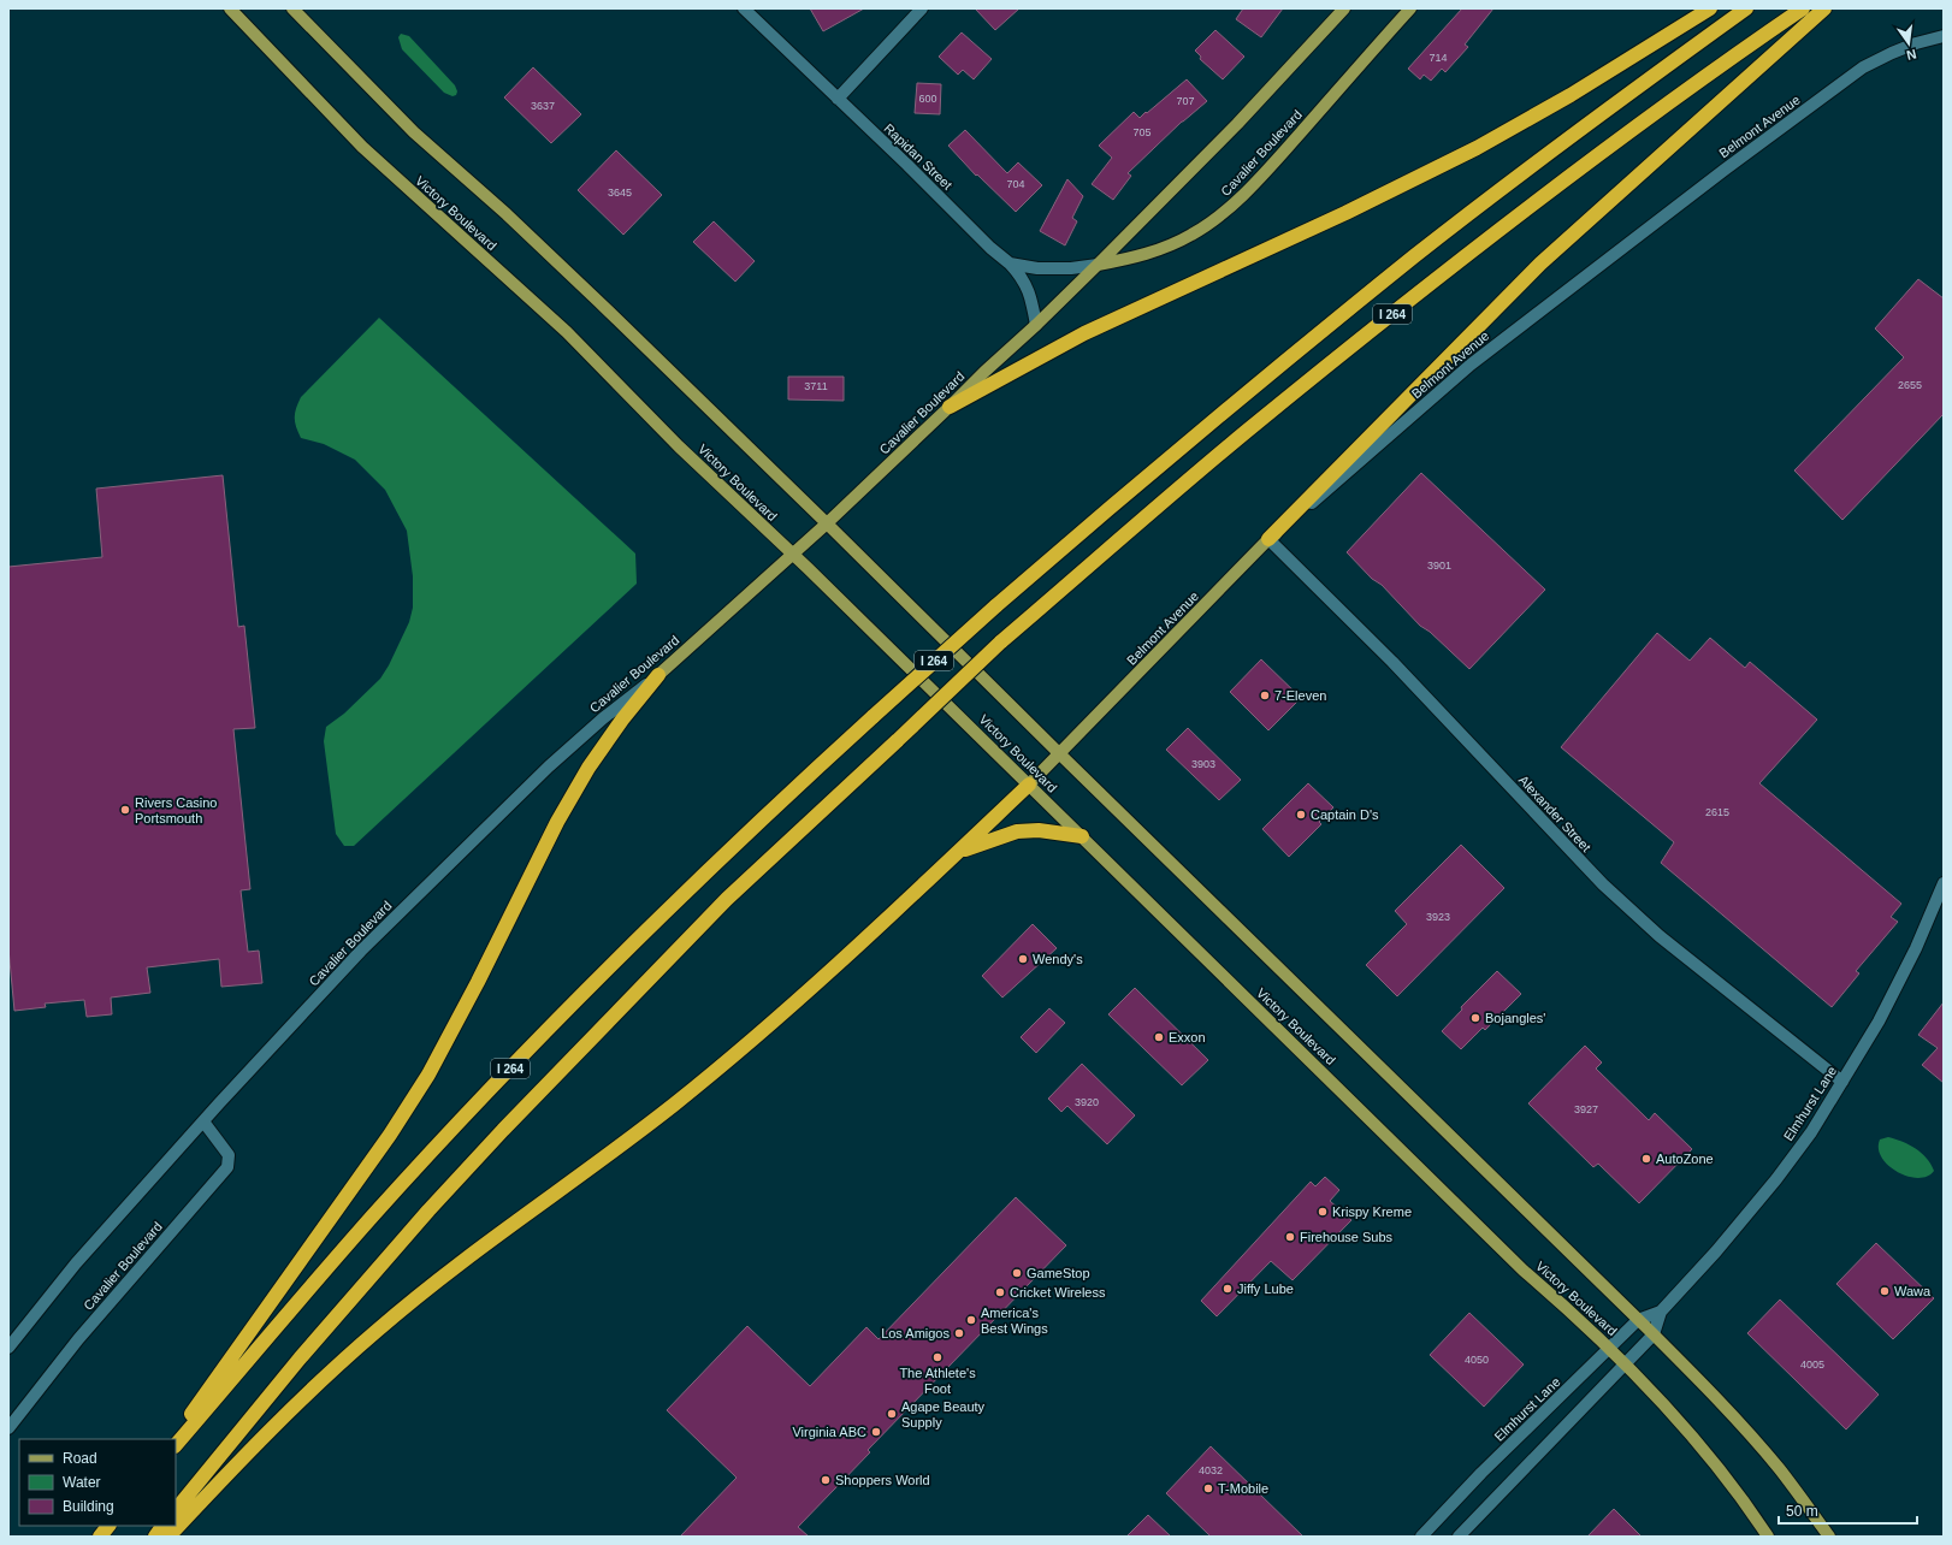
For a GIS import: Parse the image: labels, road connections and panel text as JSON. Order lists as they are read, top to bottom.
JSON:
{
  "streets": {
    "highway": ["I 264"],
    "main road": ["Belmont Avenue", "Cavalier Boulevard", "Victory Boulevard"],
    "street": ["Rapidan Street", "Alexander Street", "Elmhurst Lane"]
  },
  "crossings": [
    ["Belmont Avenue", "Victory Boulevard"],
    ["Belmont Avenue", "Alexander Street"],
    ["Cavalier Boulevard", "Rapidan Street"],
    ["Cavalier Boulevard", "Victory Boulevard"],
    ["Victory Boulevard", "Elmhurst Lane"],
    ["Alexander Street", "Elmhurst Lane"]
  ],
  "places": [
    "7-Eleven",
    "Rivers Casino Portsmouth",
    "Captain D's",
    "Wendy's",
    "Bojangles'",
    "Exxon",
    "AutoZone",
    "Krispy Kreme",
    "Firehouse Subs",
    "GameStop",
    "Jiffy Lube",
    "Wawa",
    "Cricket Wireless",
    "America's Best Wings",
    "Los Amigos",
    "The Athlete's Foot",
    "Agape Beauty Supply",
    "Virginia ABC",
    "Shoppers World",
    "T-Mobile"
  ],
  "house_numbers": [
    "714",
    "600",
    "707",
    "3637",
    "705",
    "704",
    "3645",
    "2655",
    "3711",
    "3901",
    "3903",
    "2615",
    "3923",
    "3920",
    "3927",
    "4050",
    "4005",
    "4032"
  ],
  "legend": ["Road", "Water", "Building"],
  "scale_bar": "50 m",
  "north": "bottom"
}
